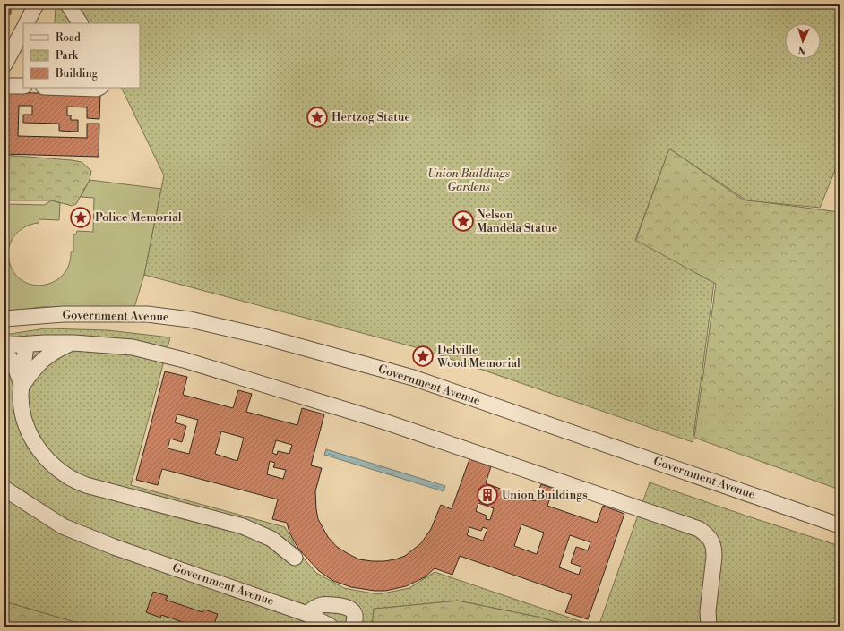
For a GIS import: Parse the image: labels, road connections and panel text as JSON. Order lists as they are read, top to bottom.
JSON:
{
  "streets": {
    "street": ["Government Avenue"]
  },
  "parks": ["Union Buildings Gardens"],
  "places": {
    "place": [
      "Hertzog Statue",
      "Police Memorial",
      "Nelson Mandela Statue",
      "Delville Wood Memorial"
    ],
    "building": ["Union Buildings"]
  },
  "legend": ["Road", "Park", "Building"],
  "north": "bottom"
}
